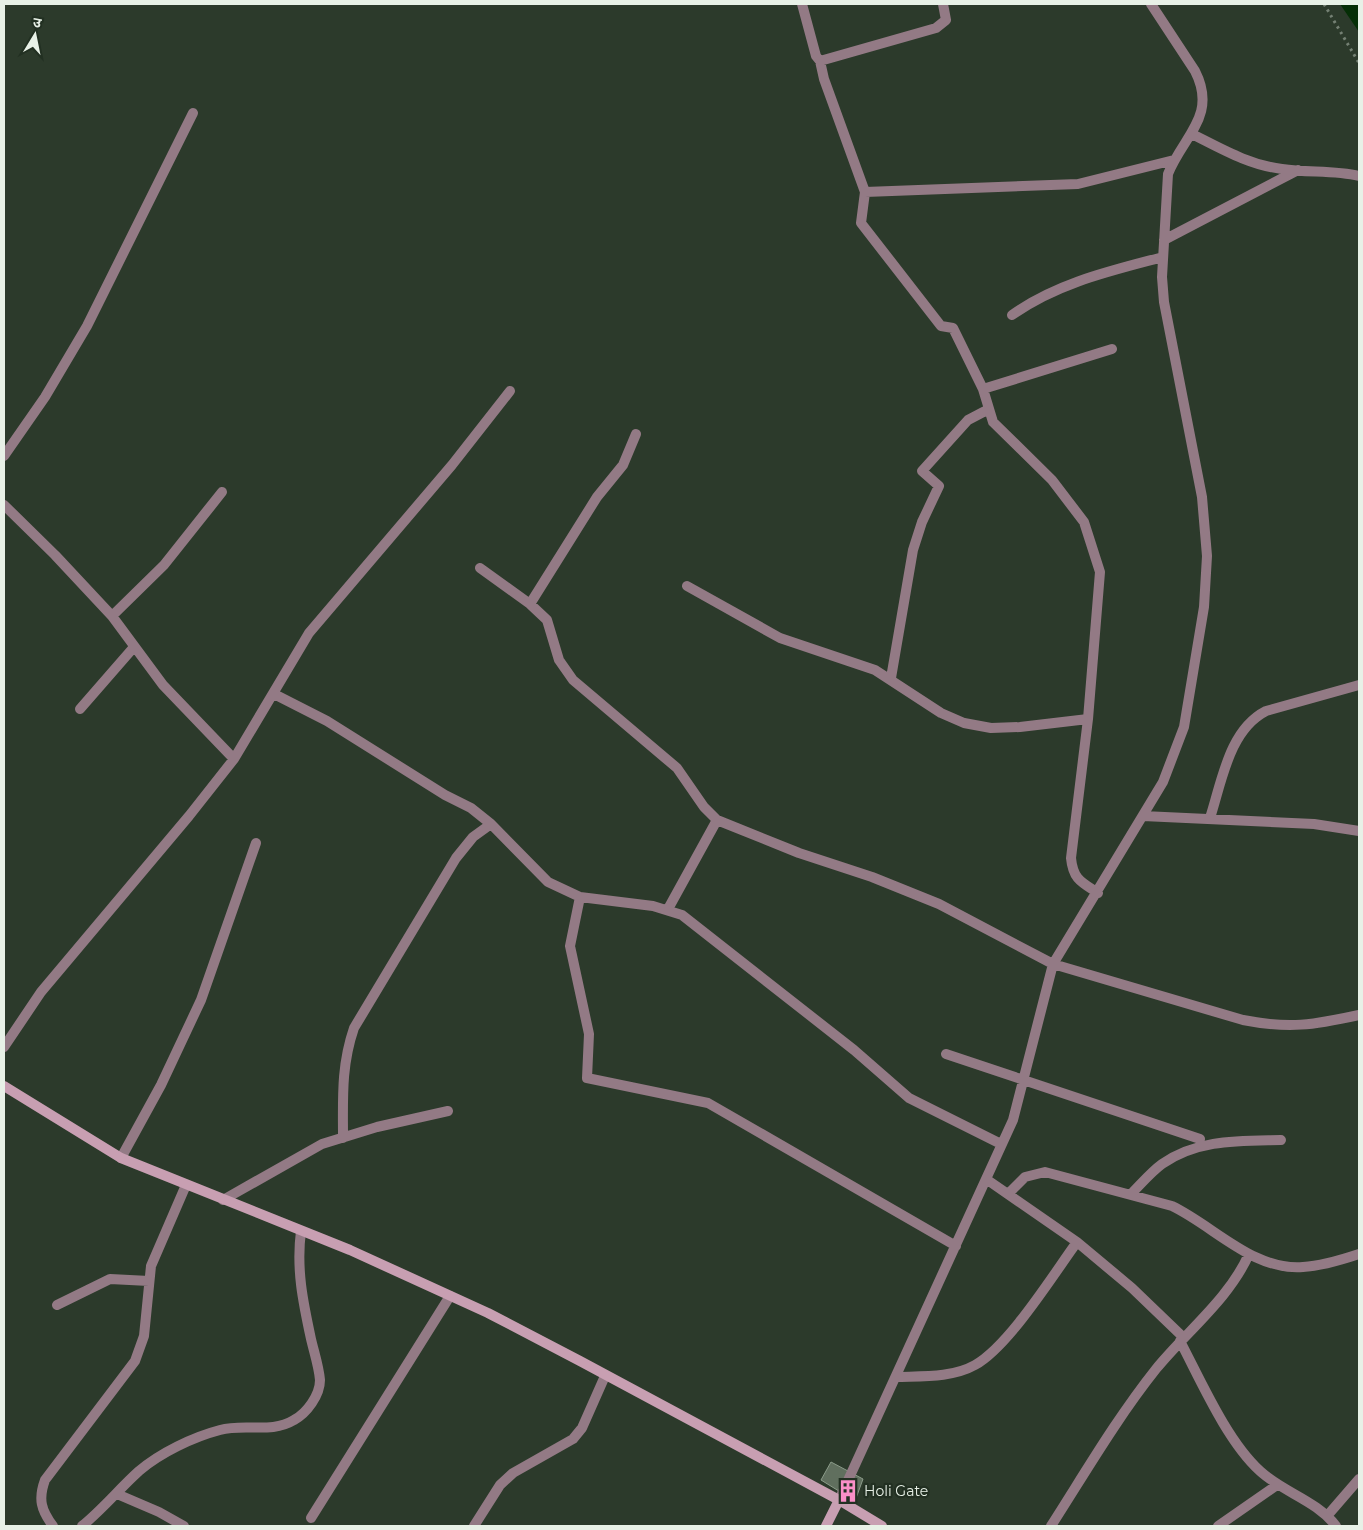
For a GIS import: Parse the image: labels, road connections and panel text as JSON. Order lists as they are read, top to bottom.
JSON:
{
  "places": {
    "building": ["Holi Gate"]
  },
  "north": "top"
}
